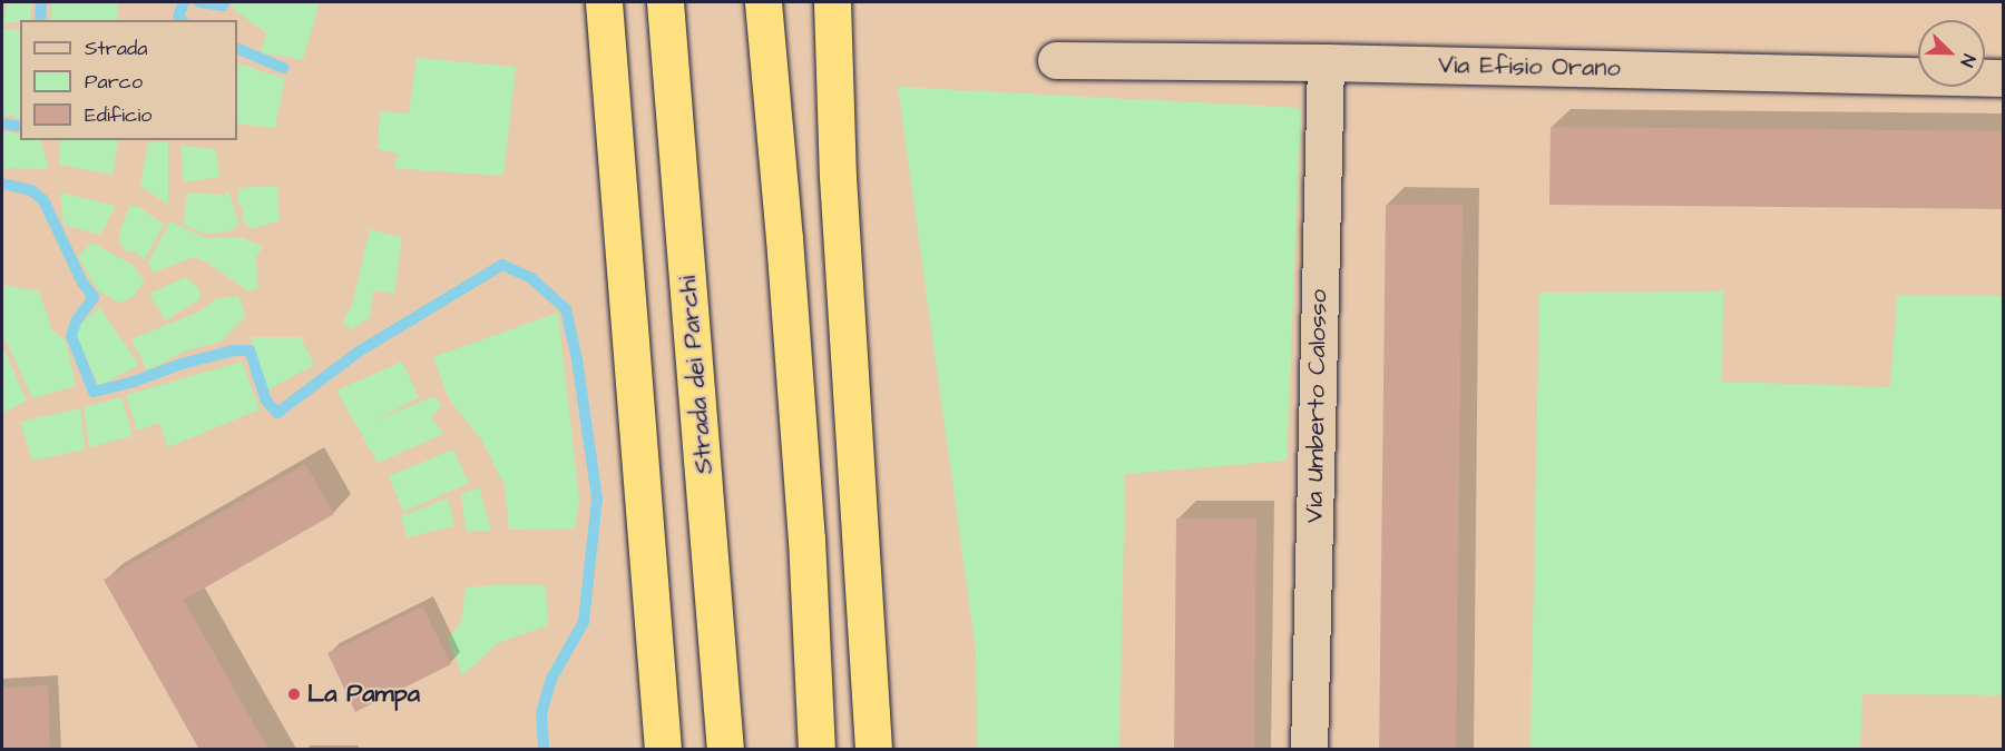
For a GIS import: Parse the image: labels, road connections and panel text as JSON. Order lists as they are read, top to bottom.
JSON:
{
  "streets": {
    "highway": ["Strada dei Parchi"],
    "street": ["Via Efisio Orano", "Via Umberto Calosso"]
  },
  "crossings": [
    ["Via Efisio Orano", "Via Umberto Calosso"]
  ],
  "places": ["La Pampa"],
  "legend": ["Strada", "Parco", "Edificio"],
  "north": "bottom right"
}
